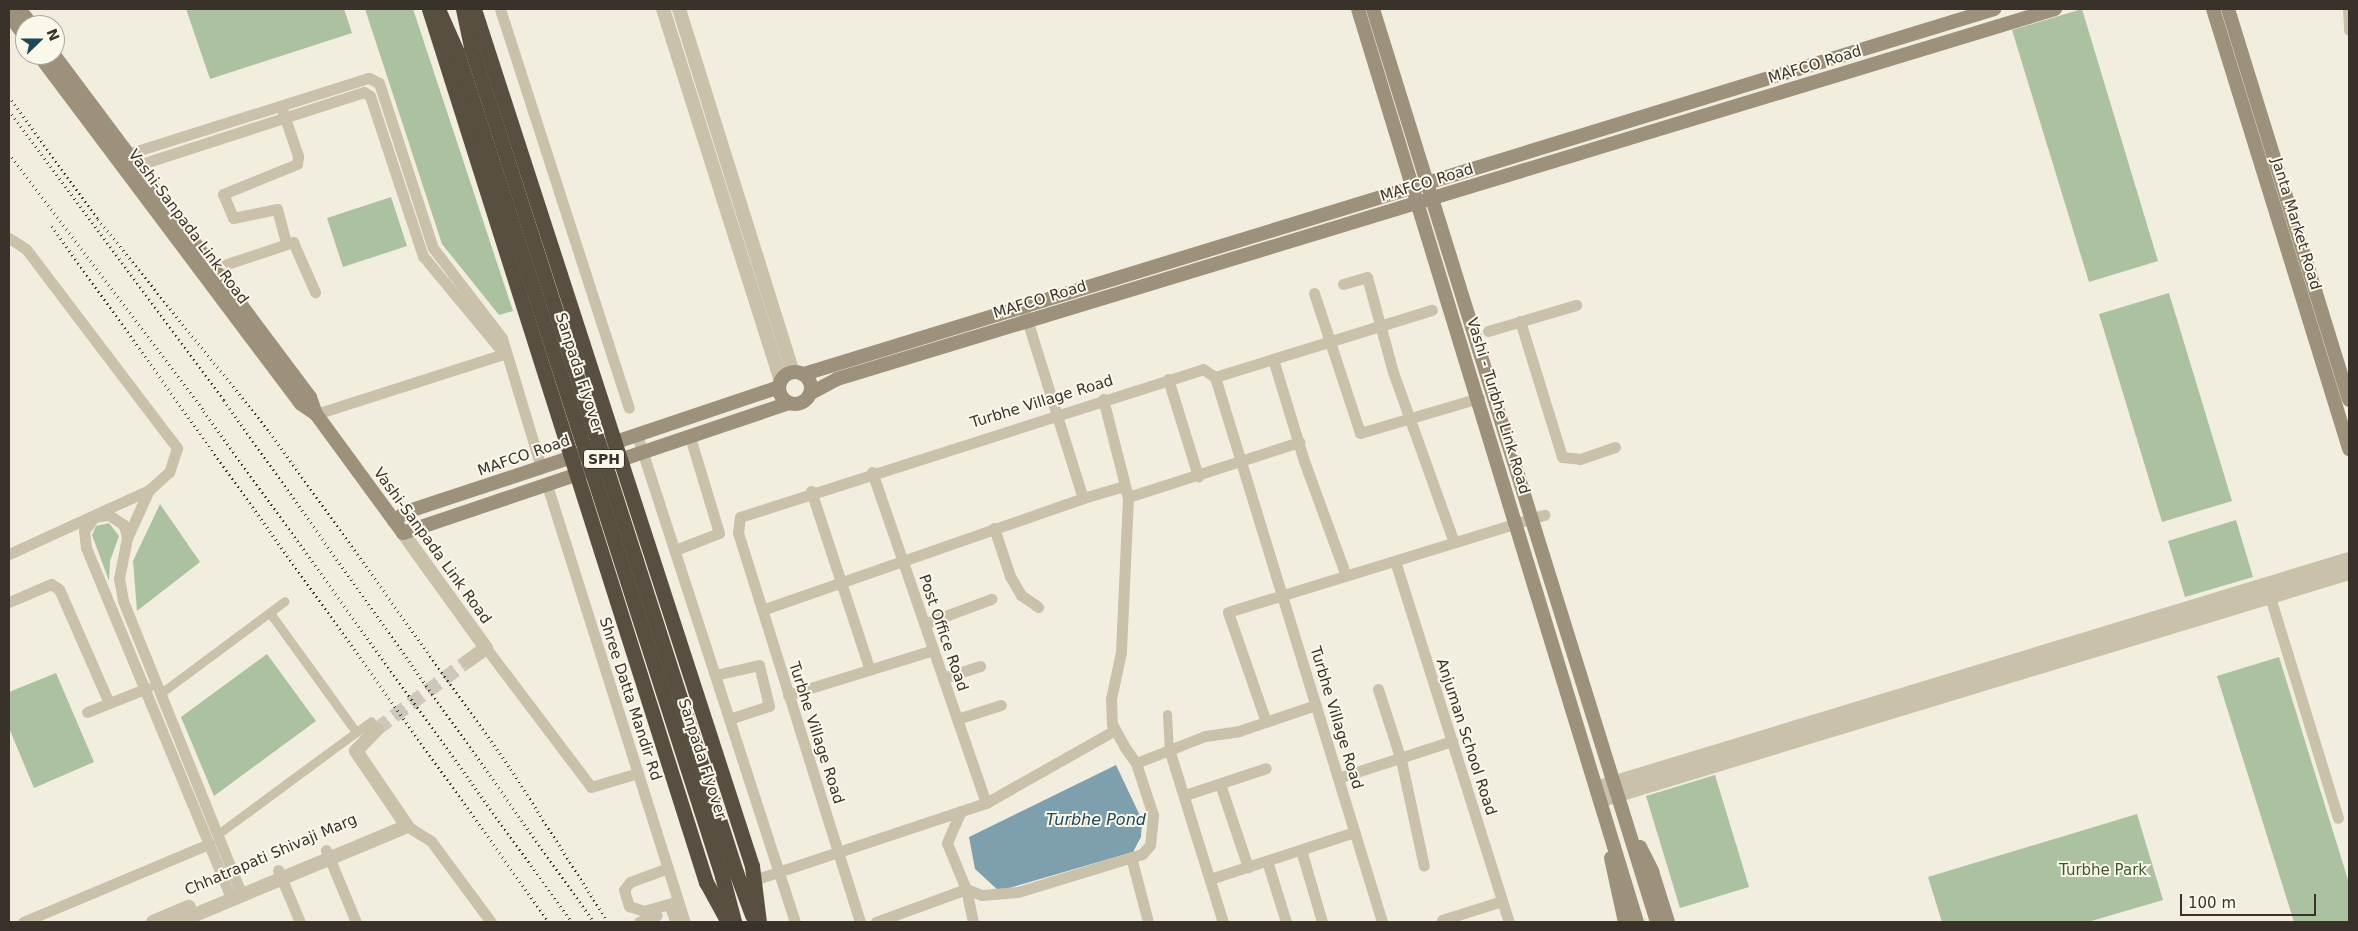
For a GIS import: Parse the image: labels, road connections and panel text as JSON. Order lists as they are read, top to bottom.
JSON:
{
  "streets": {
    "highway": ["Sanpada Flyover", "SPH"],
    "main road": [
      "MAFCO Road",
      "Janta Market Road",
      "Vashi-Sanpada Link Road",
      "Vashi - Turbhe Link Road"
    ],
    "street": [
      "Turbhe Village Road",
      "Post Office Road",
      "Shree Datta Mandir Rd",
      "Anjuman School Road",
      "Chhatrapati Shivaji Marg"
    ]
  },
  "crossings": [
    ["MAFCO Road", "Vashi-Sanpada Link Road"],
    ["MAFCO Road", "Vashi - Turbhe Link Road"],
    ["Turbhe Village Road", "Post Office Road"]
  ],
  "water": ["Turbhe Pond"],
  "parks": ["Turbhe Park"],
  "scale_bar": "100 m",
  "north": "right"
}
